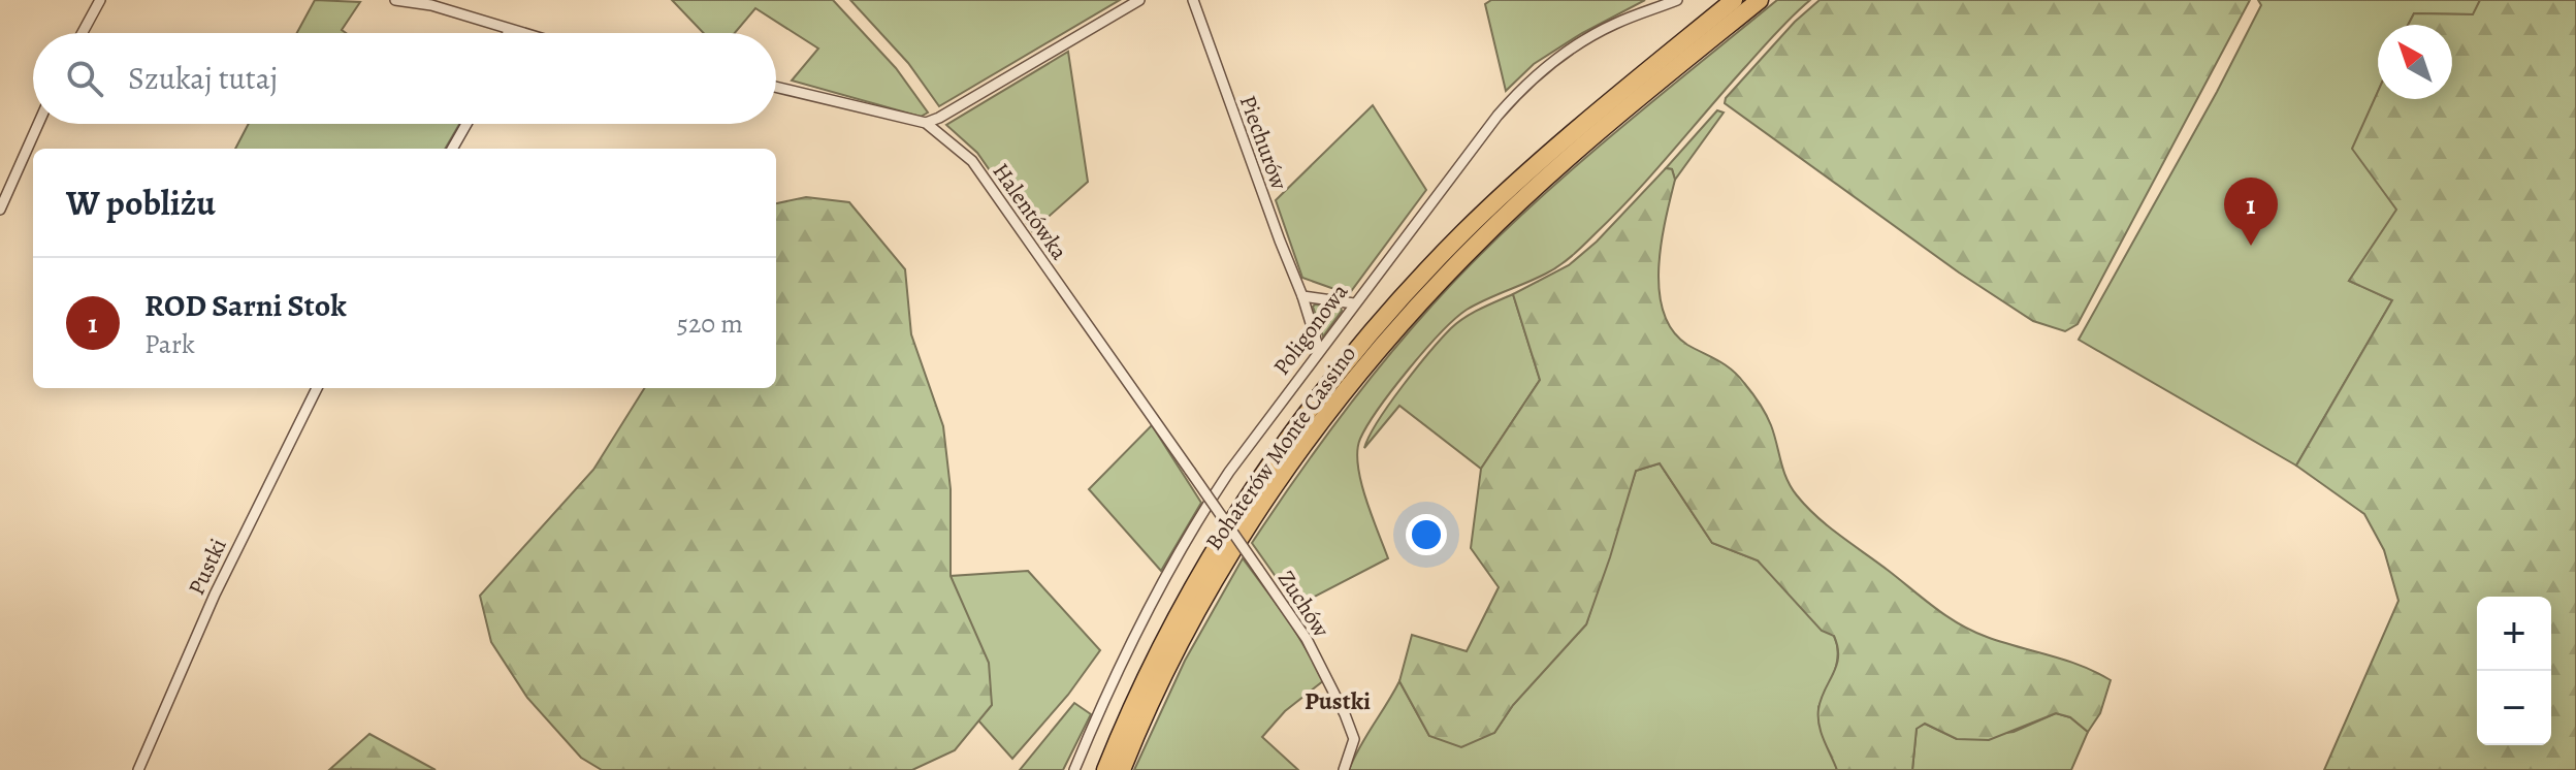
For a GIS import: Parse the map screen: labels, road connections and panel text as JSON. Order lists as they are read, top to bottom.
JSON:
{
  "streets": {
    "highway": ["Bohaterów Monte Cassino"],
    "street": [
      "Piechurów",
      "Halentówka",
      "Poligonowa",
      "Pustki",
      "Zuchów"
    ]
  },
  "crossings": [
    ["Piechurów", "Poligonowa"],
    ["Halentówka", "Zuchów"]
  ],
  "districts": ["Pustki"],
  "north": "top left",
  "page": {
    "search": "Szukaj tutaj",
    "heading": "W pobliżu",
    "pins": "1",
    "list": [
      {
        "mark": "1",
        "name": "ROD Sarni Stok",
        "note": "Park",
        "value": "520 m"
      }
    ],
    "map_buttons": ["+", "−"]
  }
}
